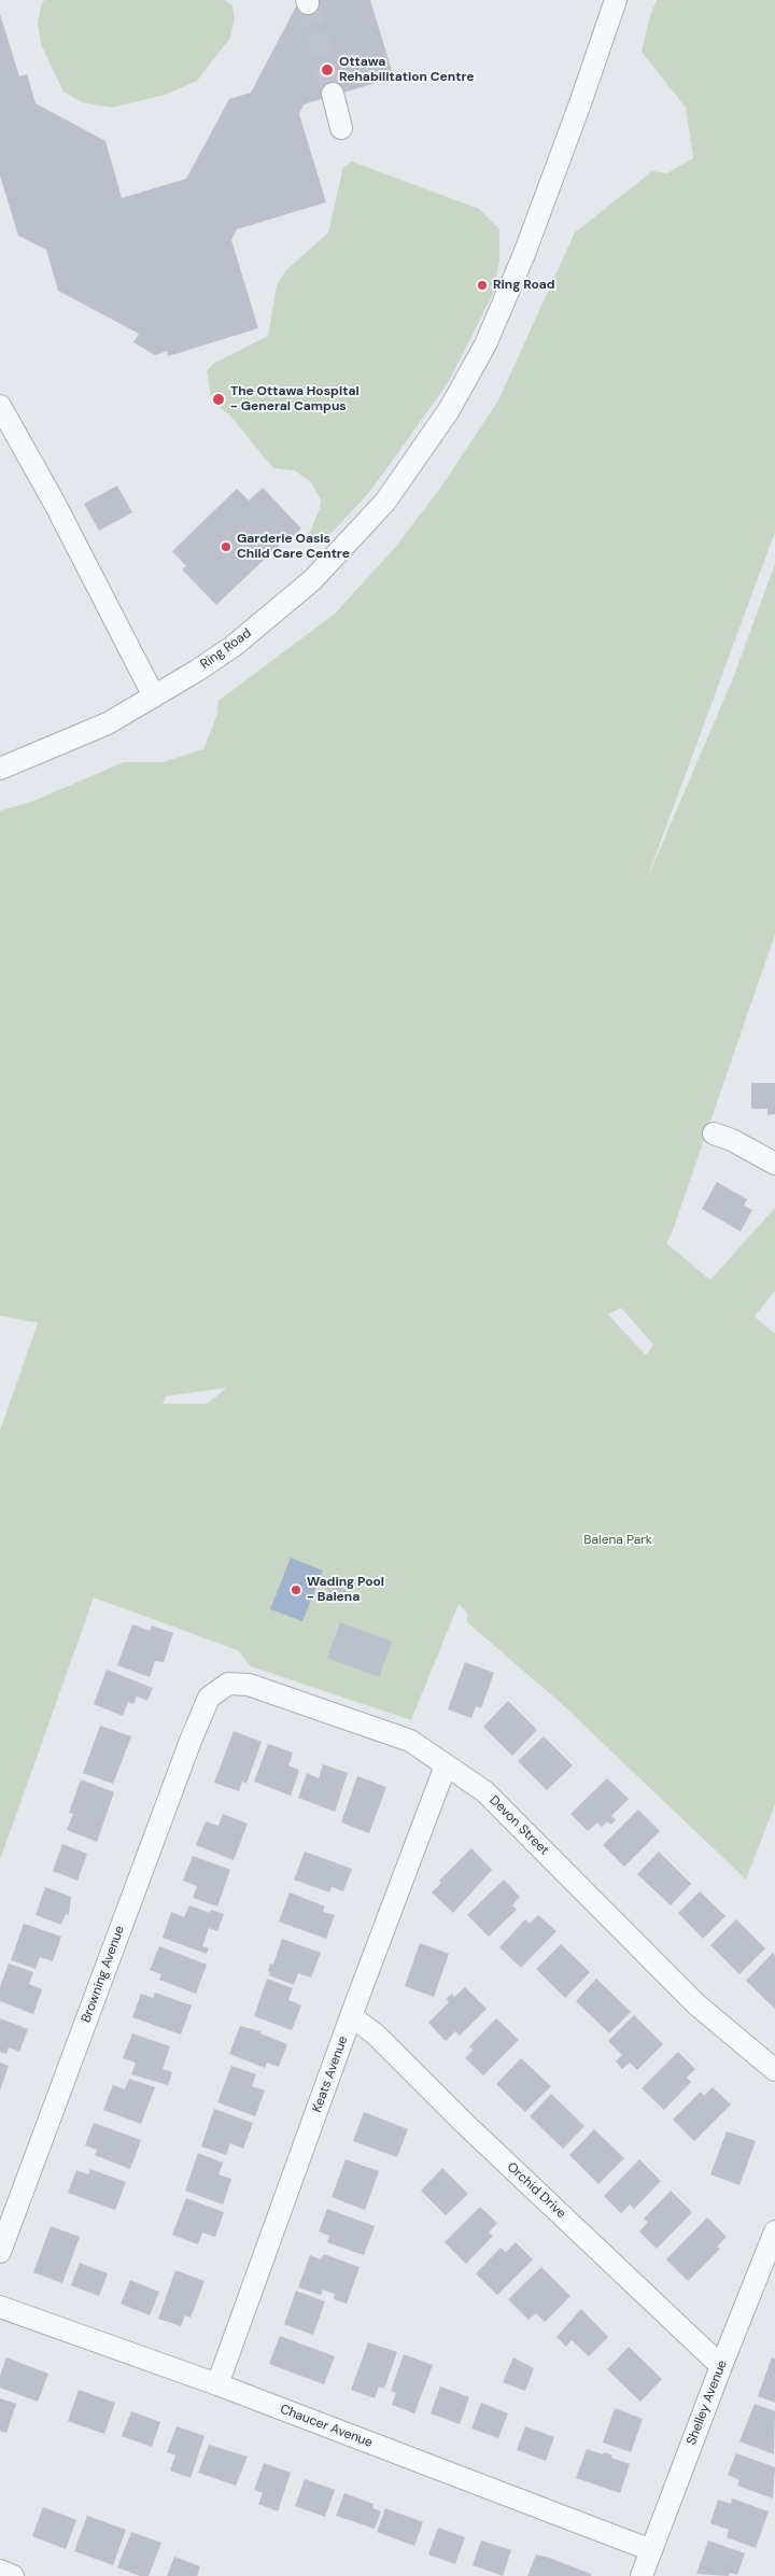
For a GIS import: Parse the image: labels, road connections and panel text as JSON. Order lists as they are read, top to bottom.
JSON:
{
  "streets": {
    "street": [
      "Ring Road",
      "Devon Street",
      "Browning Avenue",
      "Keats Avenue",
      "Orchid Drive",
      "Shelley Avenue",
      "Chaucer Avenue"
    ]
  },
  "crossings": [
    ["Devon Street", "Browning Avenue"],
    ["Devon Street", "Keats Avenue"],
    ["Keats Avenue", "Orchid Drive"],
    ["Keats Avenue", "Chaucer Avenue"],
    ["Orchid Drive", "Shelley Avenue"],
    ["Shelley Avenue", "Chaucer Avenue"]
  ],
  "parks": ["Balena Park"],
  "places": [
    "Ottawa Rehabilitation Centre",
    "Ring Road",
    "The Ottawa Hospital - General Campus",
    "Garderie Oasis Child Care Centre",
    "Wading Pool - Balena"
  ]
}
